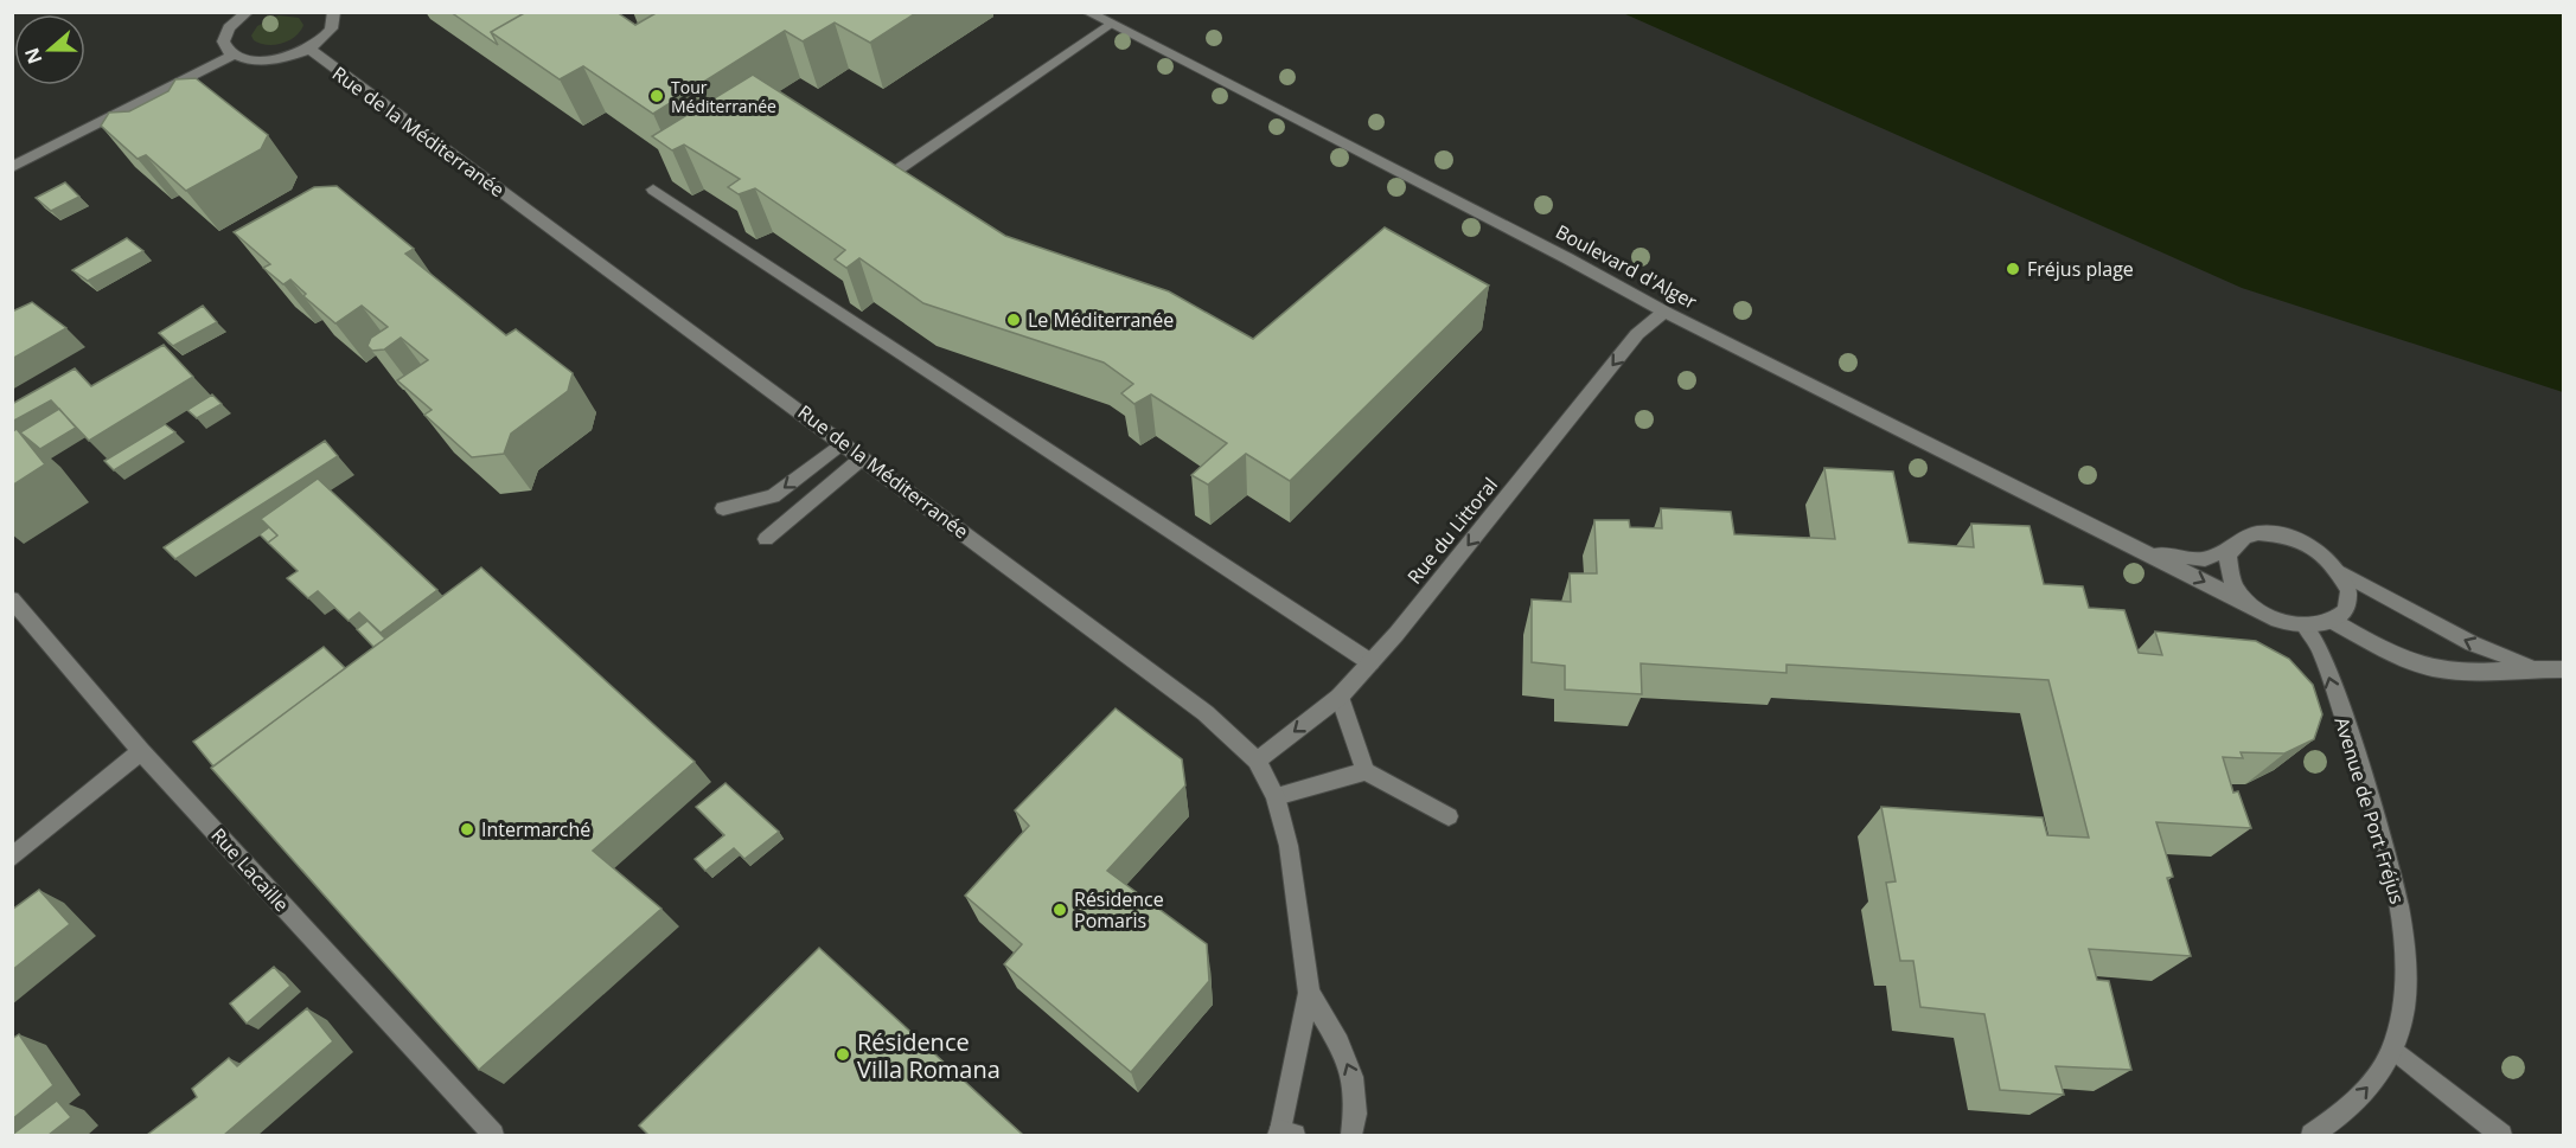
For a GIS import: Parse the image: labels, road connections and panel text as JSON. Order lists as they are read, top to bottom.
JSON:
{
  "streets": {
    "street": [
      "Rue de la Méditerranée",
      "Boulevard d'Alger",
      "Rue du Littoral",
      "Avenue de Port Fréjus",
      "Rue Lacaille"
    ]
  },
  "crossings": [
    ["Rue de la Méditerranée", "Rue du Littoral"],
    ["Boulevard d'Alger", "Rue du Littoral"],
    ["Boulevard d'Alger", "Avenue de Port Fréjus"]
  ],
  "one_way": ["Rue du Littoral", "Avenue de Port Fréjus"],
  "places": [
    "Tour Méditerranée",
    "Fréjus plage",
    "Le Méditerranée",
    "Intermarché",
    "Résidence Pomaris",
    "Résidence Villa Romana"
  ],
  "north": "left"
}
